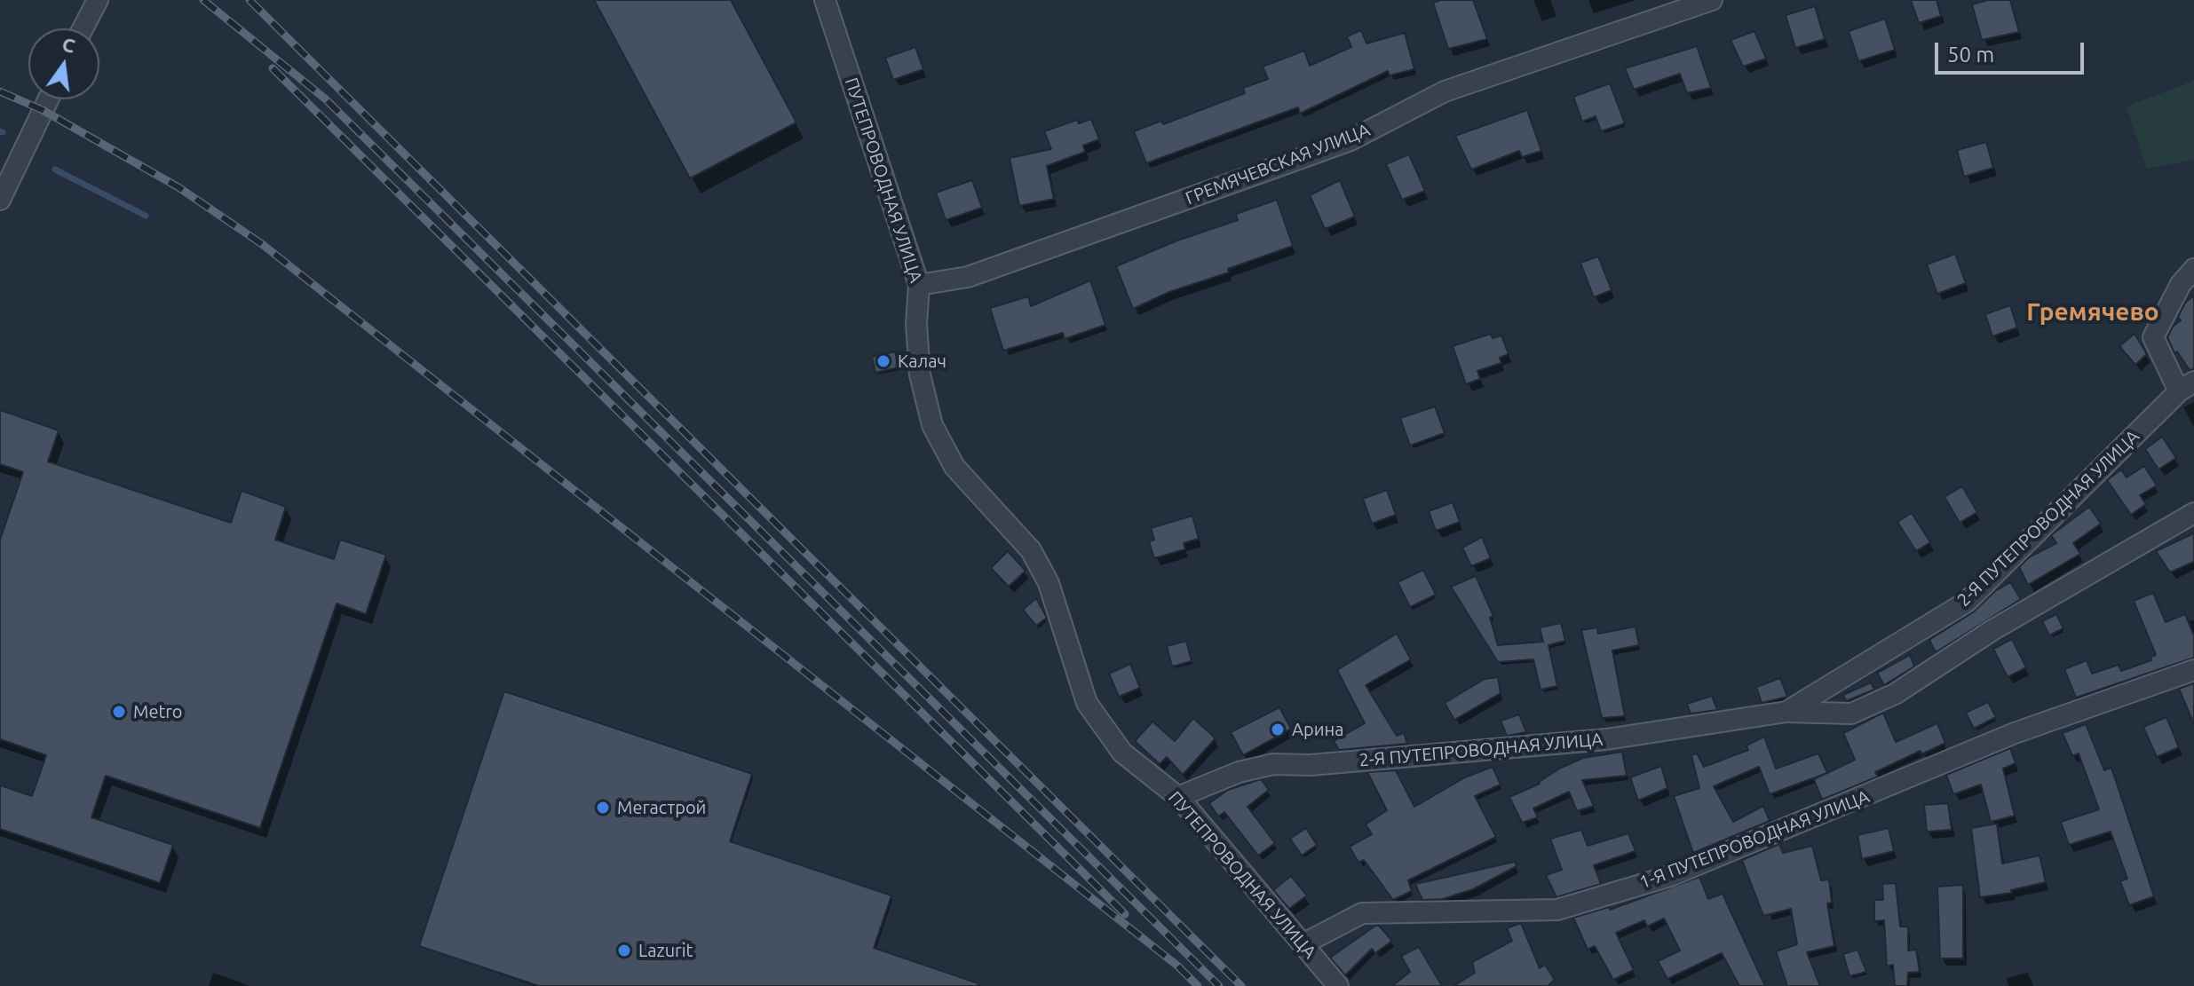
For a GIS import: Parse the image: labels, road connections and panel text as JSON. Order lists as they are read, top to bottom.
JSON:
{
  "streets": {
    "street": [
      "ГРЕМЯЧЕВСКАЯ УЛИЦА",
      "ПУТЕПРОВОДНАЯ УЛИЦА",
      "2-Я ПУТЕПРОВОДНАЯ УЛИЦА",
      "1-Я ПУТЕПРОВОДНАЯ УЛИЦА"
    ]
  },
  "crossings": [
    ["ГРЕМЯЧЕВСКАЯ УЛИЦА", "ПУТЕПРОВОДНАЯ УЛИЦА"],
    ["ПУТЕПРОВОДНАЯ УЛИЦА", "2-Я ПУТЕПРОВОДНАЯ УЛИЦА"],
    ["ПУТЕПРОВОДНАЯ УЛИЦА", "1-Я ПУТЕПРОВОДНАЯ УЛИЦА"]
  ],
  "districts": ["Гремячево"],
  "places": [
    "Калач",
    "Metro",
    "Арина",
    "Мегастрой",
    "Lazurit"
  ],
  "scale_bar": "50 m",
  "north": "top"
}
